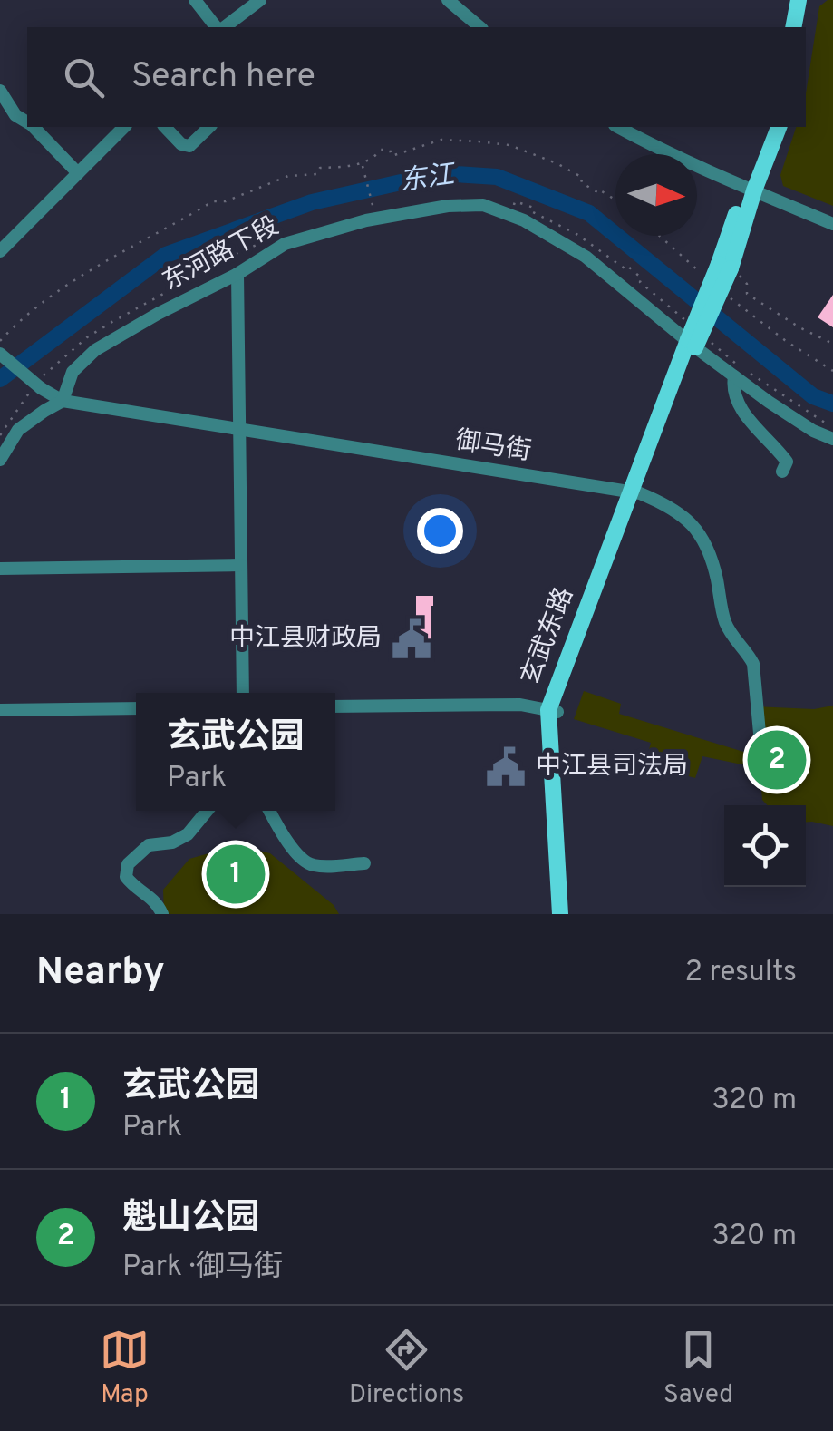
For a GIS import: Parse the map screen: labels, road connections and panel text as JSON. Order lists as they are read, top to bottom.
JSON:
{
  "streets": {
    "main road": ["玄武东路"],
    "street": ["东河路下段", "御马街"]
  },
  "crossings": [
    ["东河路下段", "御马街"],
    ["东河路下段", "玄武东路"],
    ["御马街", "玄武东路"]
  ],
  "water": ["东江"],
  "places": {
    "public building": ["中江县财政局", "中江县司法局"]
  },
  "north": "right",
  "page": {
    "search": "Search here",
    "popup": ["玄武公园", "Park"],
    "pins": ["2", "1"],
    "heading": ["Nearby", "2 results"],
    "list": [
      {
        "mark": "1",
        "name": "玄武公园",
        "note": "Park",
        "value": "320 m"
      },
      {
        "mark": "2",
        "name": "魁山公园",
        "note": "Park · 御马街",
        "value": "320 m"
      }
    ],
    "nav": ["Map", "Directions", "Saved"]
  }
}
